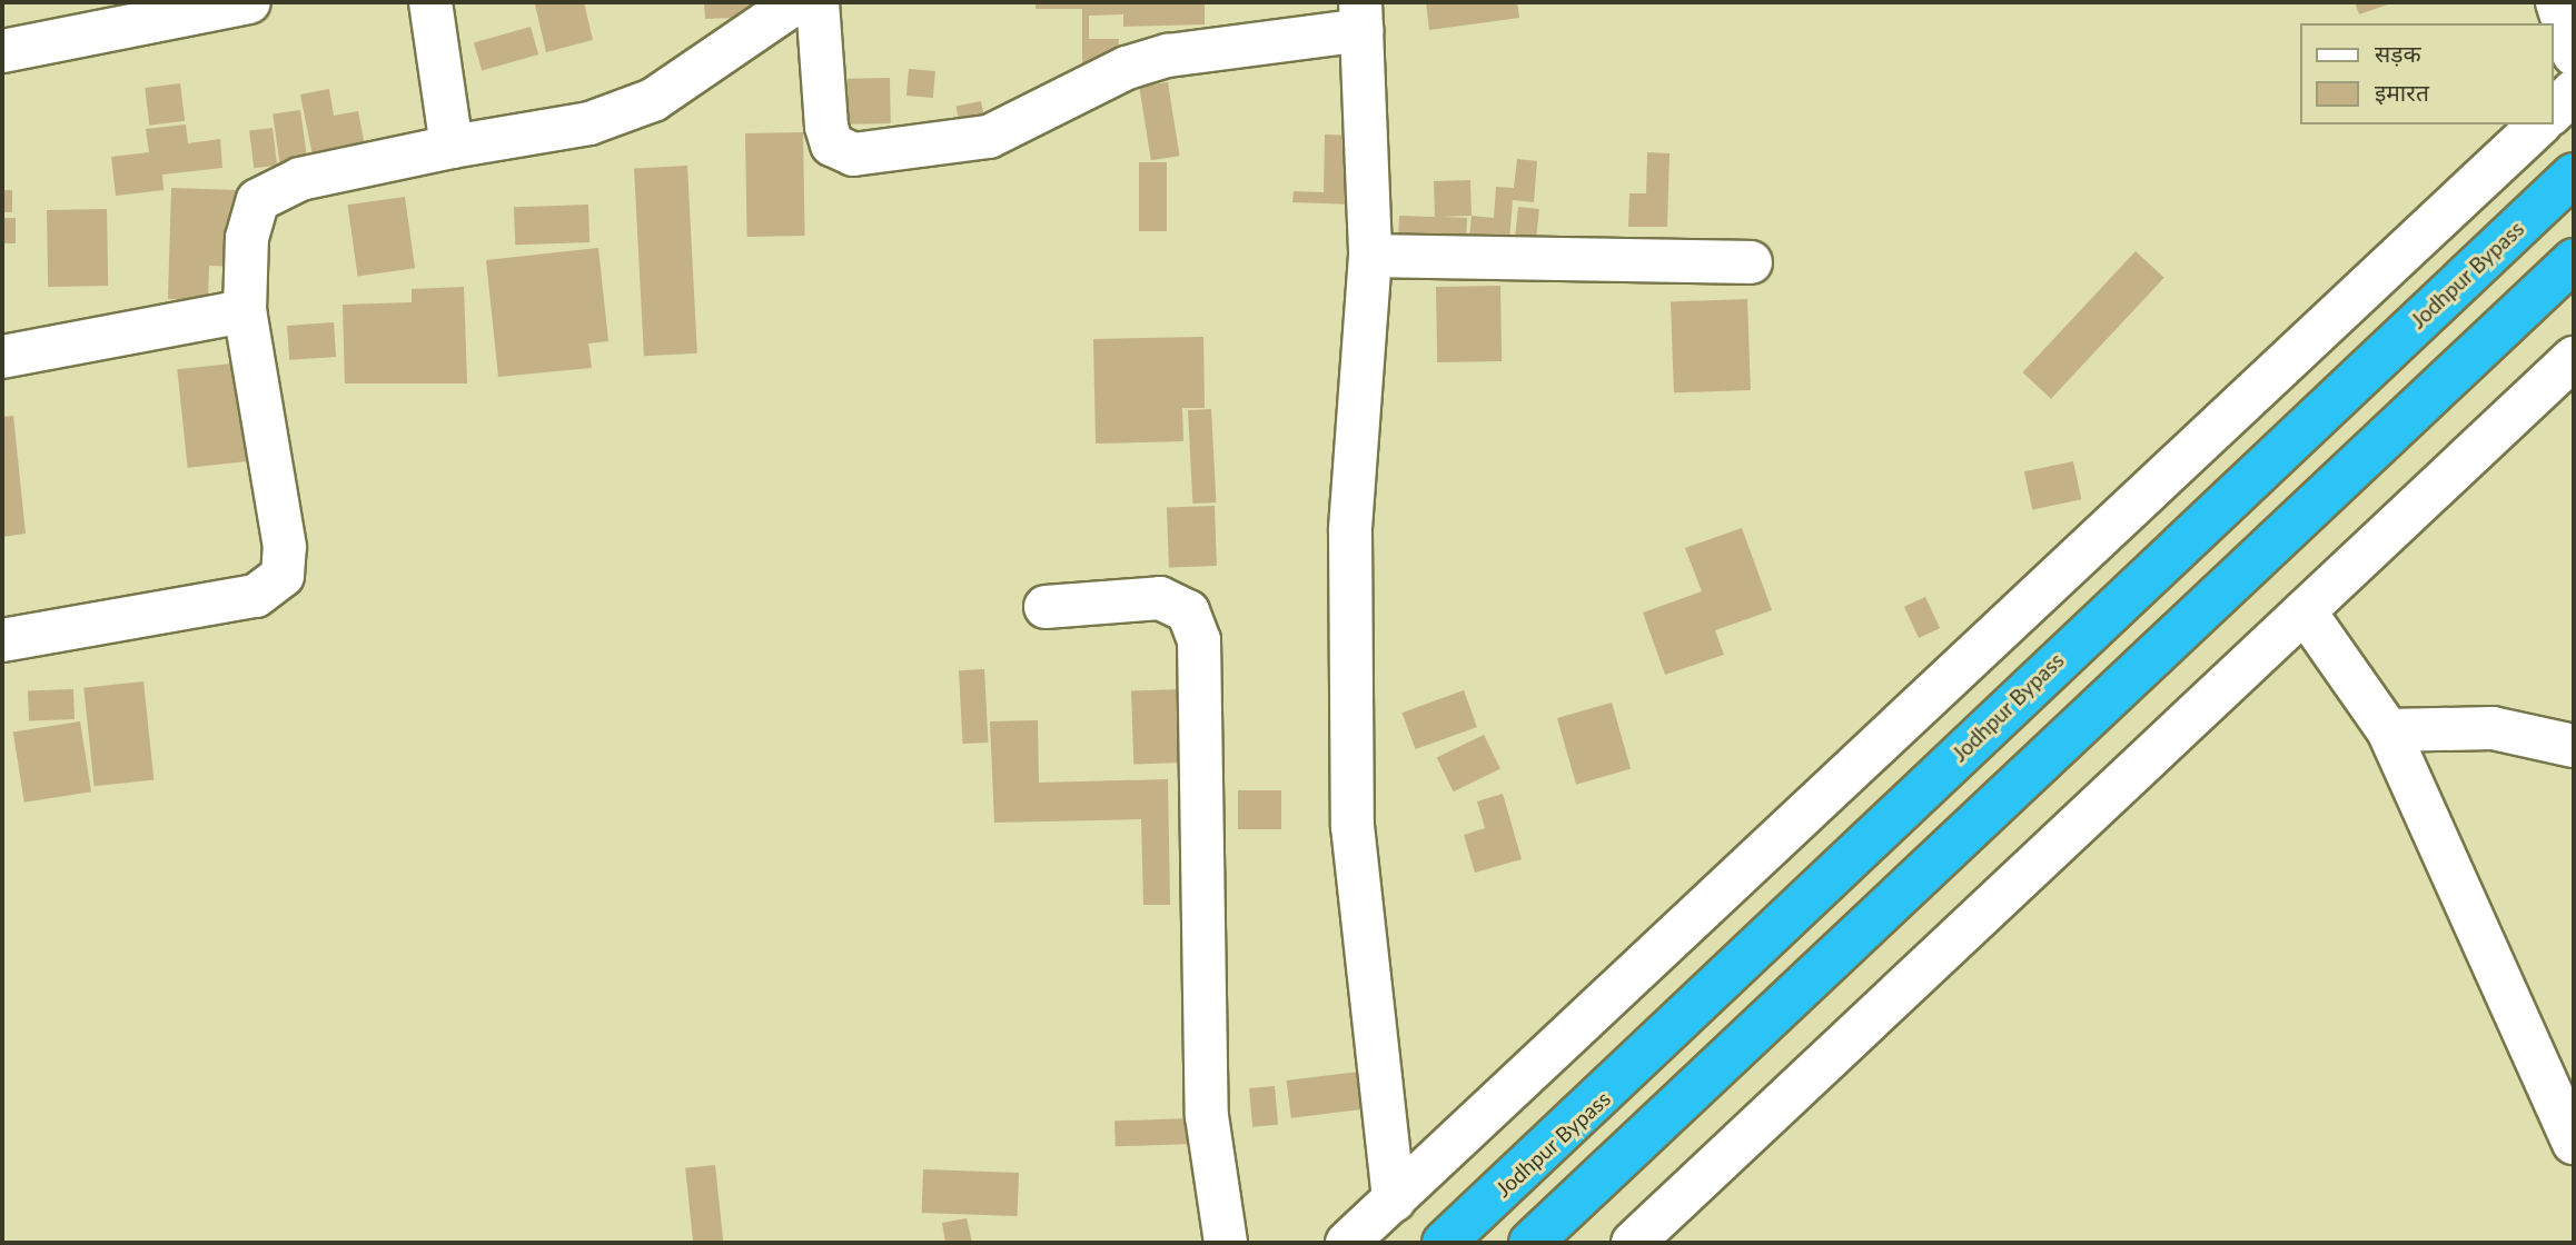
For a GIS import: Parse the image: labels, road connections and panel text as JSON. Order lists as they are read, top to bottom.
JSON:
{
  "streets": {
    "highway": ["Jodhpur Bypass"]
  },
  "legend": ["सड़क", "इमारत"]
}
